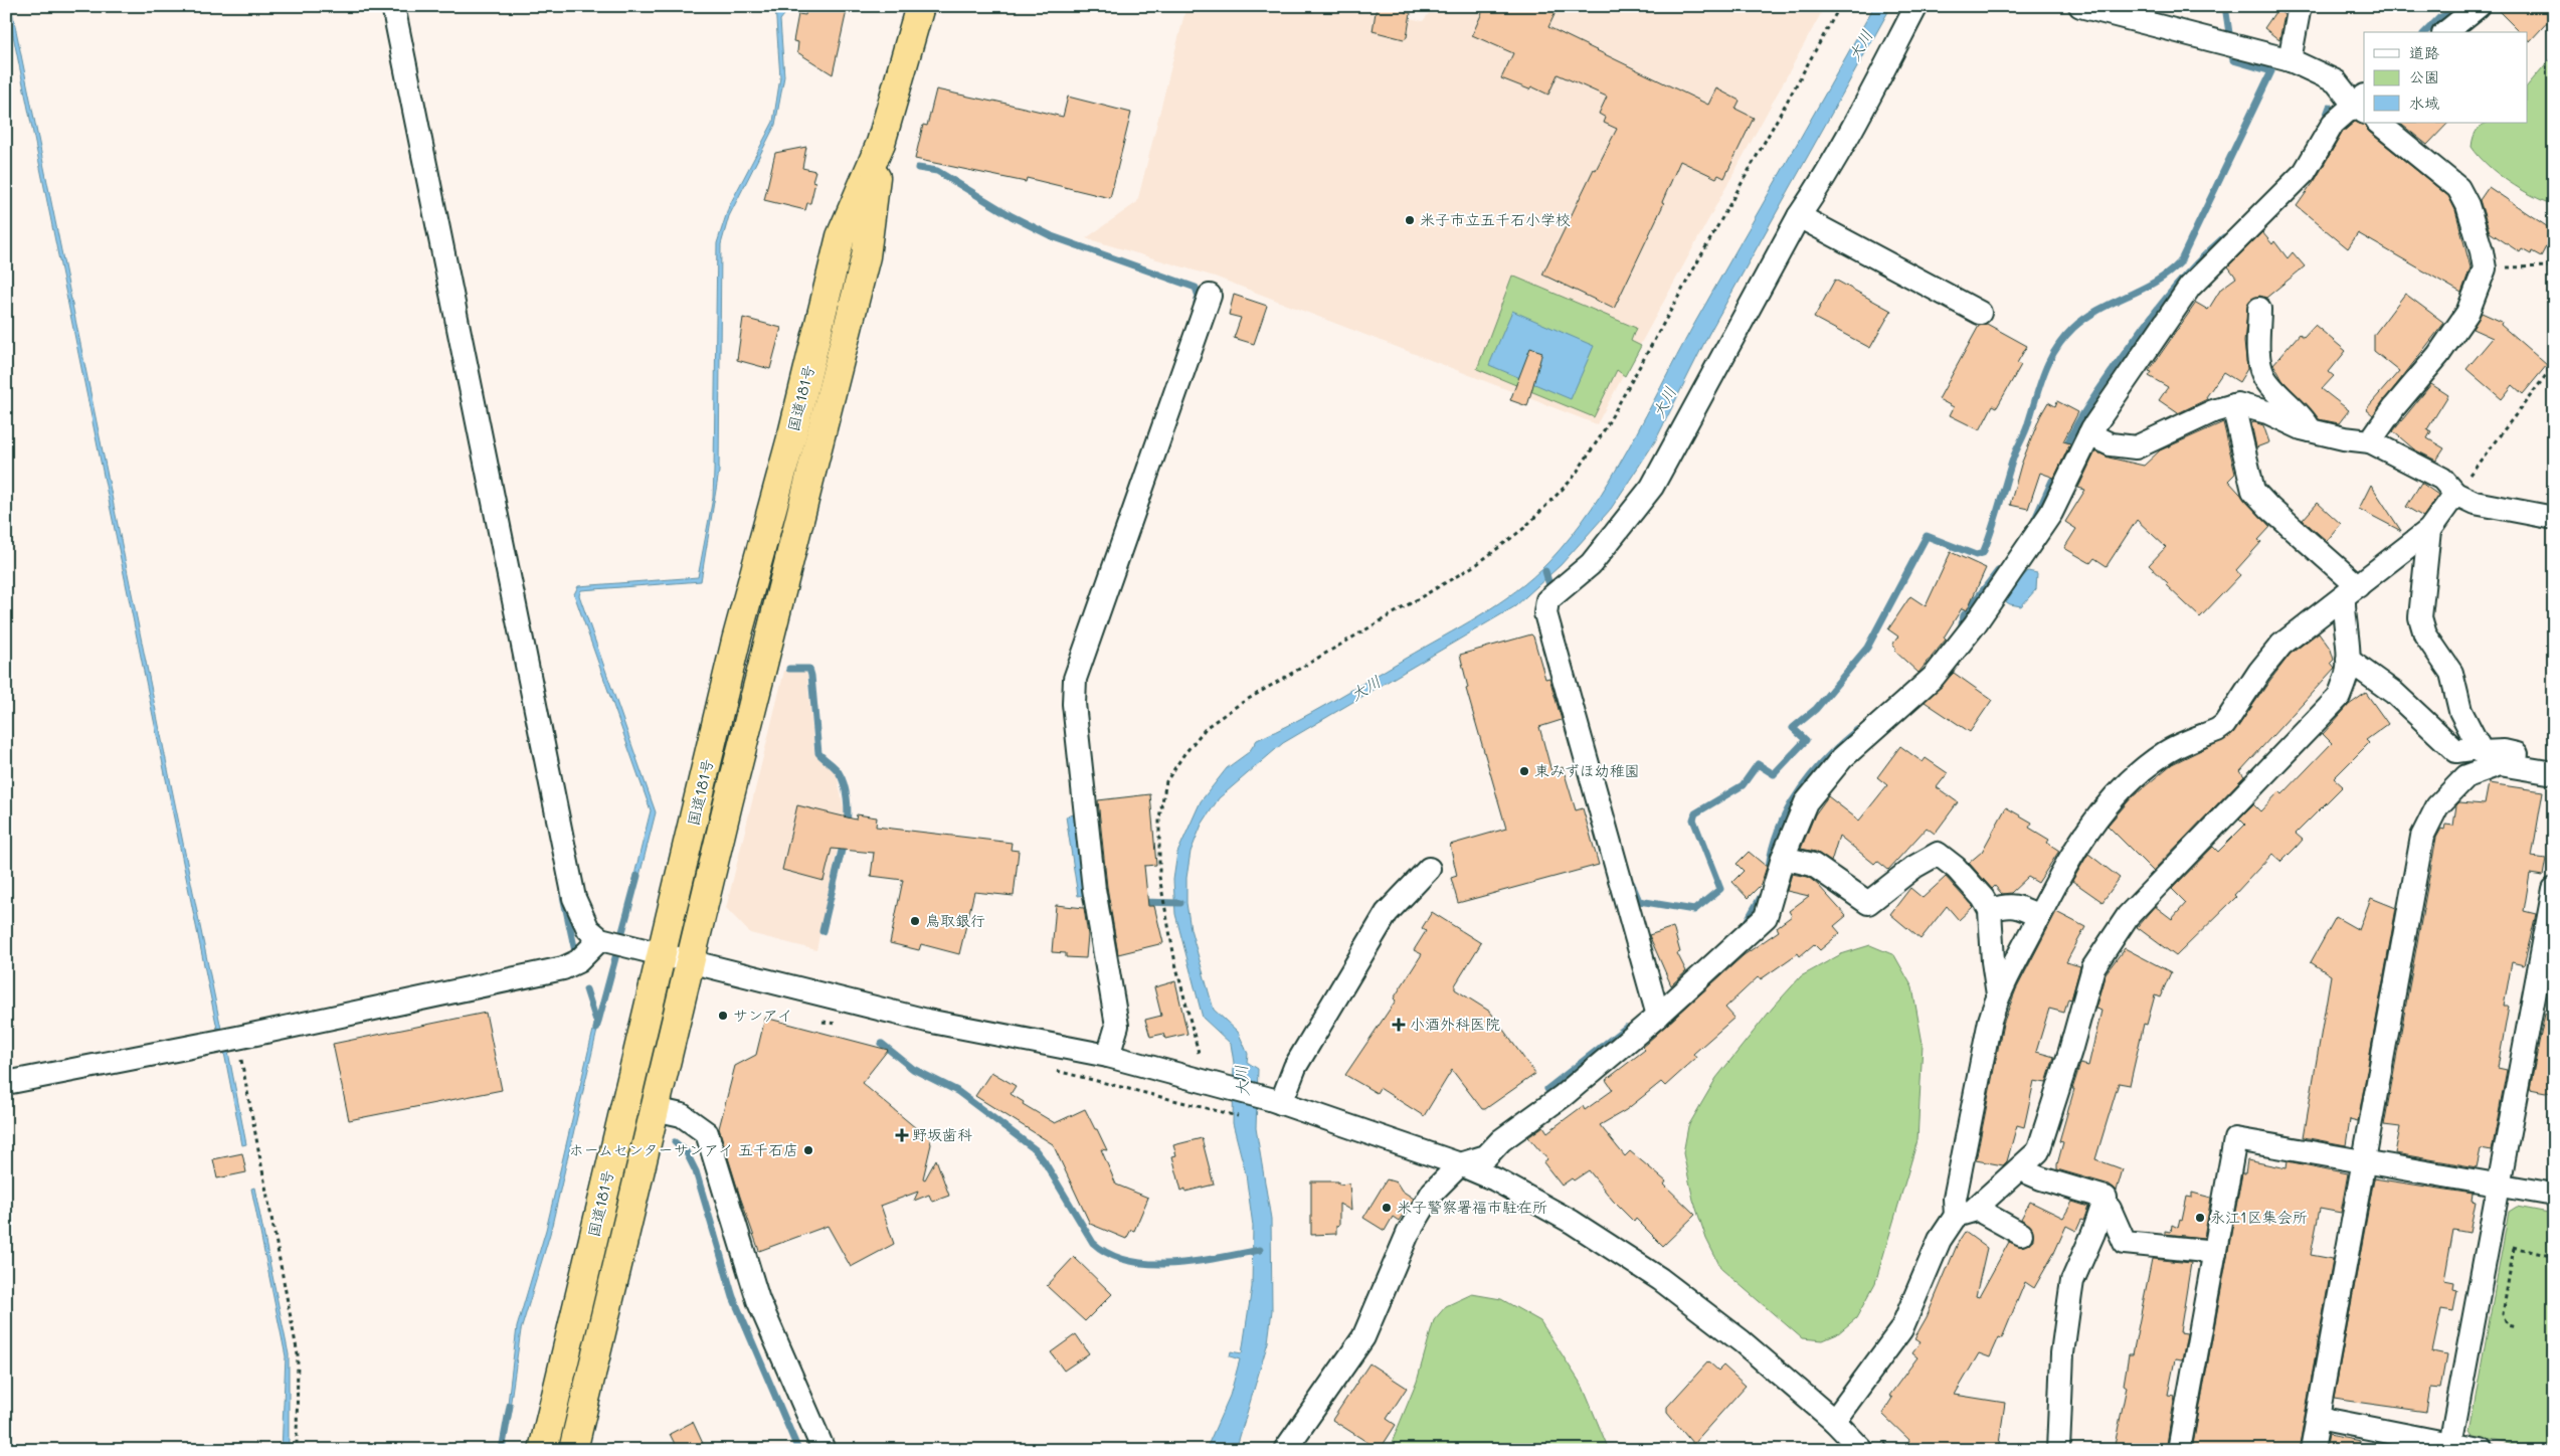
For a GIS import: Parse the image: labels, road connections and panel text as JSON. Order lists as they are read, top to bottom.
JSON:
{
  "streets": {
    "highway": ["国道181号"]
  },
  "water": ["大川"],
  "places": {
    "other": [
      "米子市立五千石小学校",
      "東みずほ幼稚園",
      "鳥取銀行",
      "サンアイ",
      "ホームセンターサンアイ 五千石店",
      "米子警察署福市駐在所",
      "永江1区集会所"
    ],
    "health": ["小酒外科医院", "野坂歯科"]
  },
  "legend": ["道路", "公園", "水域"]
}
